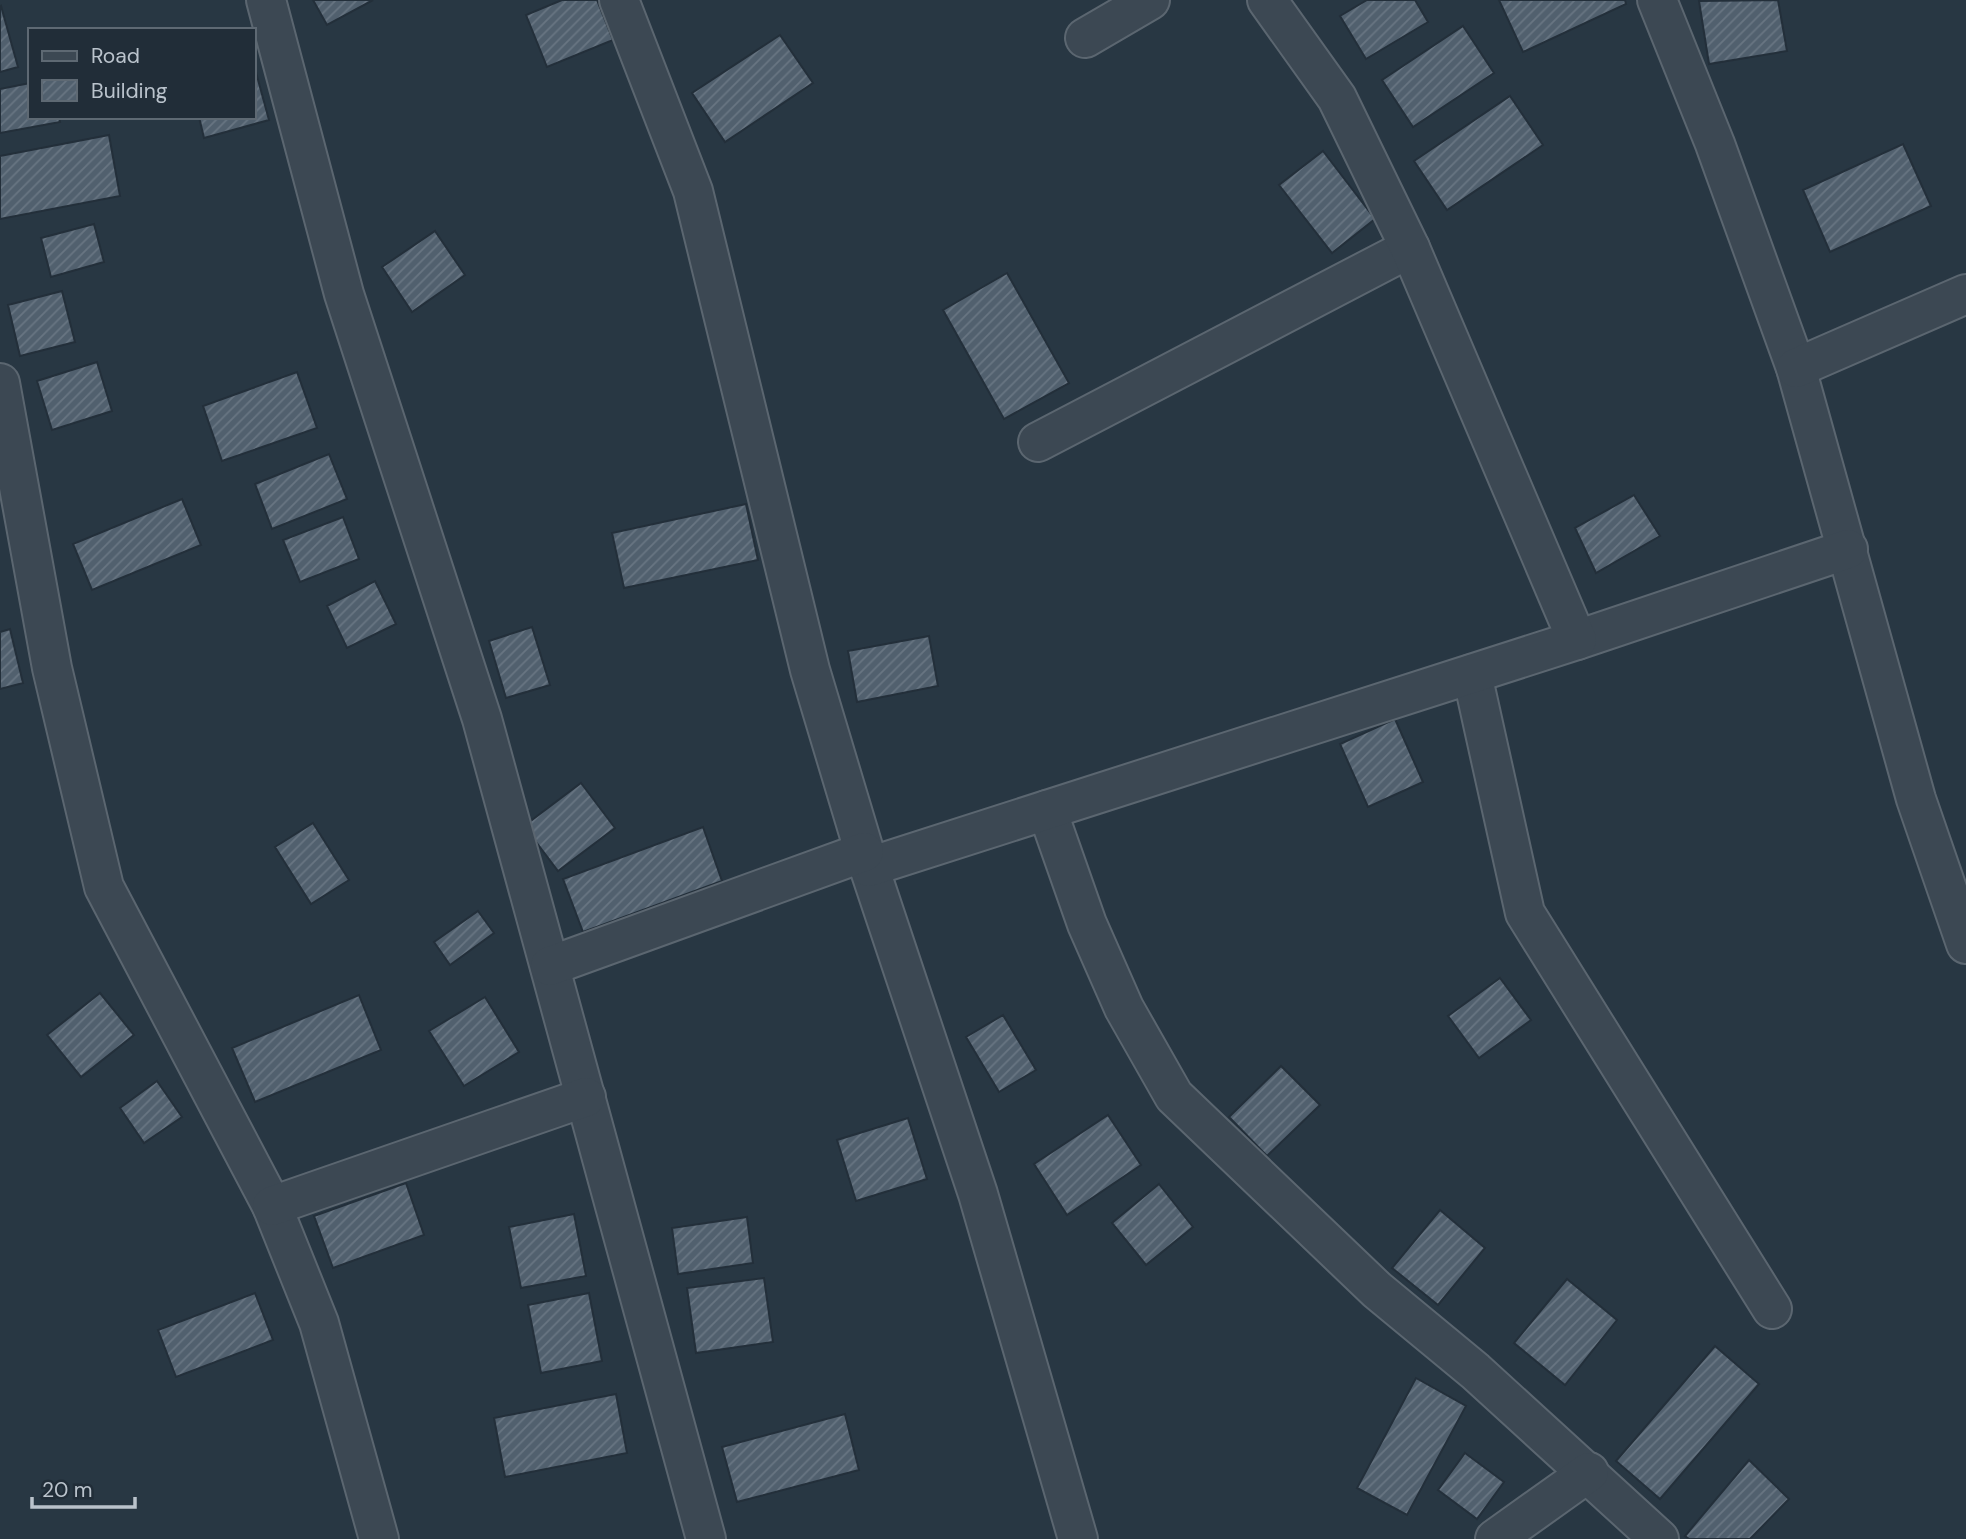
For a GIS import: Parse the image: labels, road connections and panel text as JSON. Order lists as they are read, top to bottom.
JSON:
{
  "legend": ["Road", "Building"],
  "scale_bar": "20 m"
}
